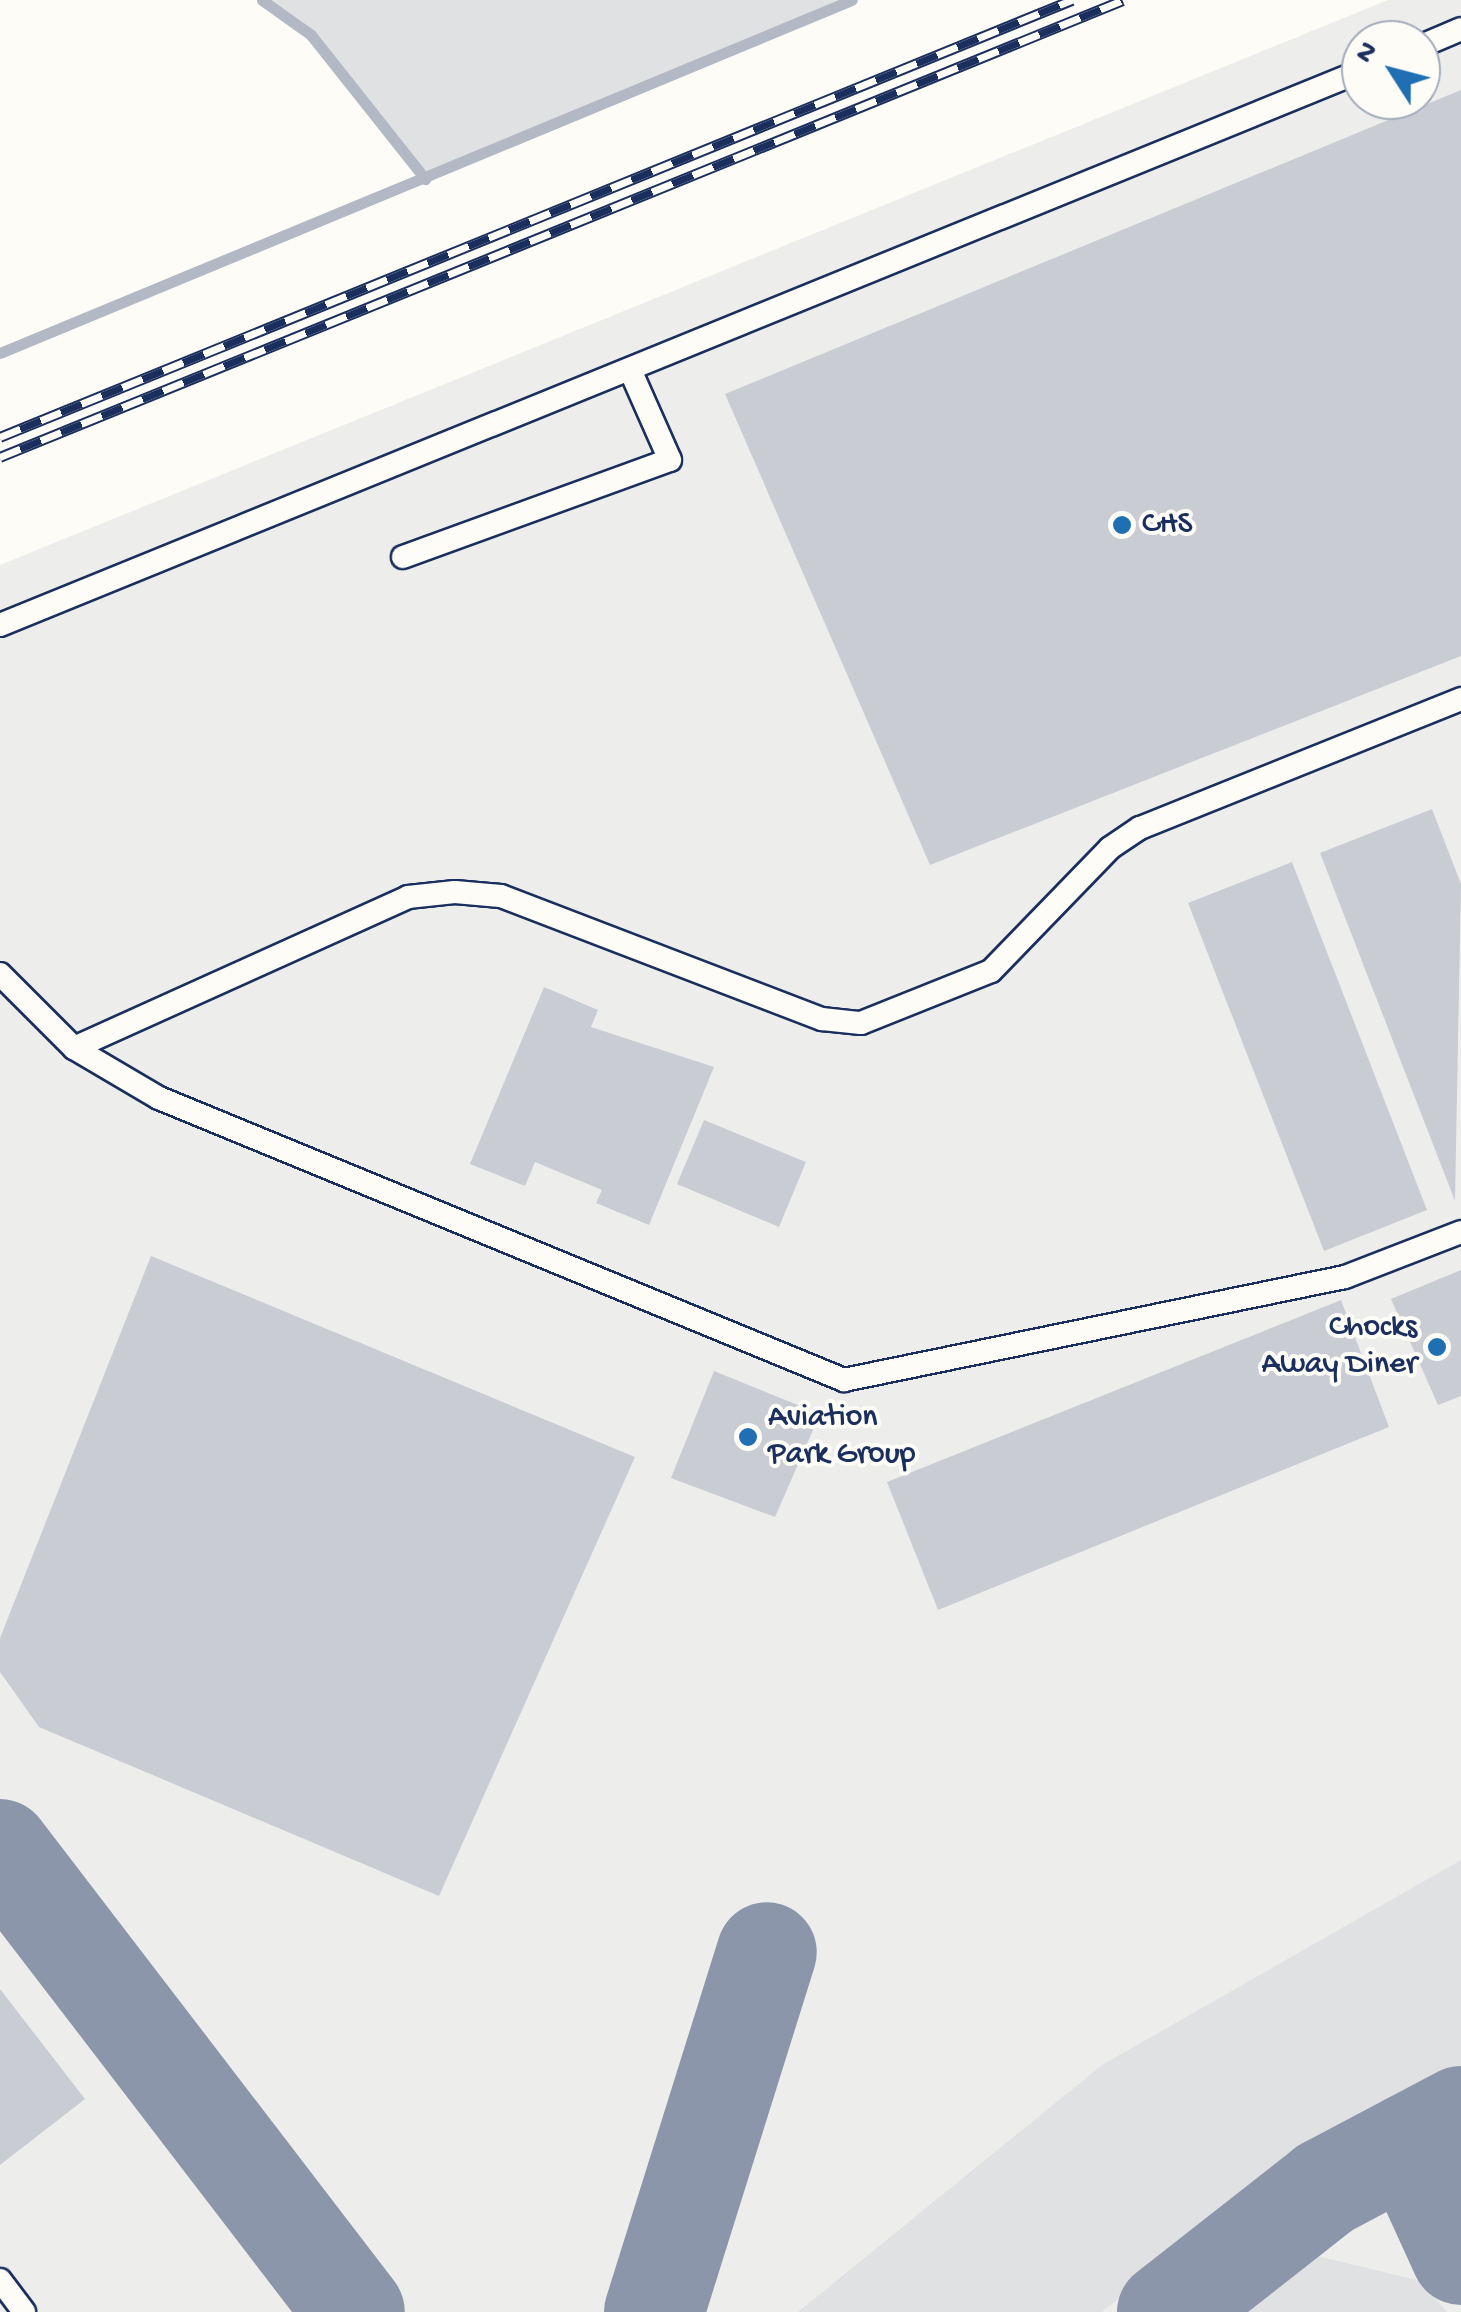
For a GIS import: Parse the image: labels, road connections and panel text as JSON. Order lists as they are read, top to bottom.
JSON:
{
  "places": ["CHS", "Chocks Away Diner", "Aviation Park Group"],
  "north": "top left"
}
